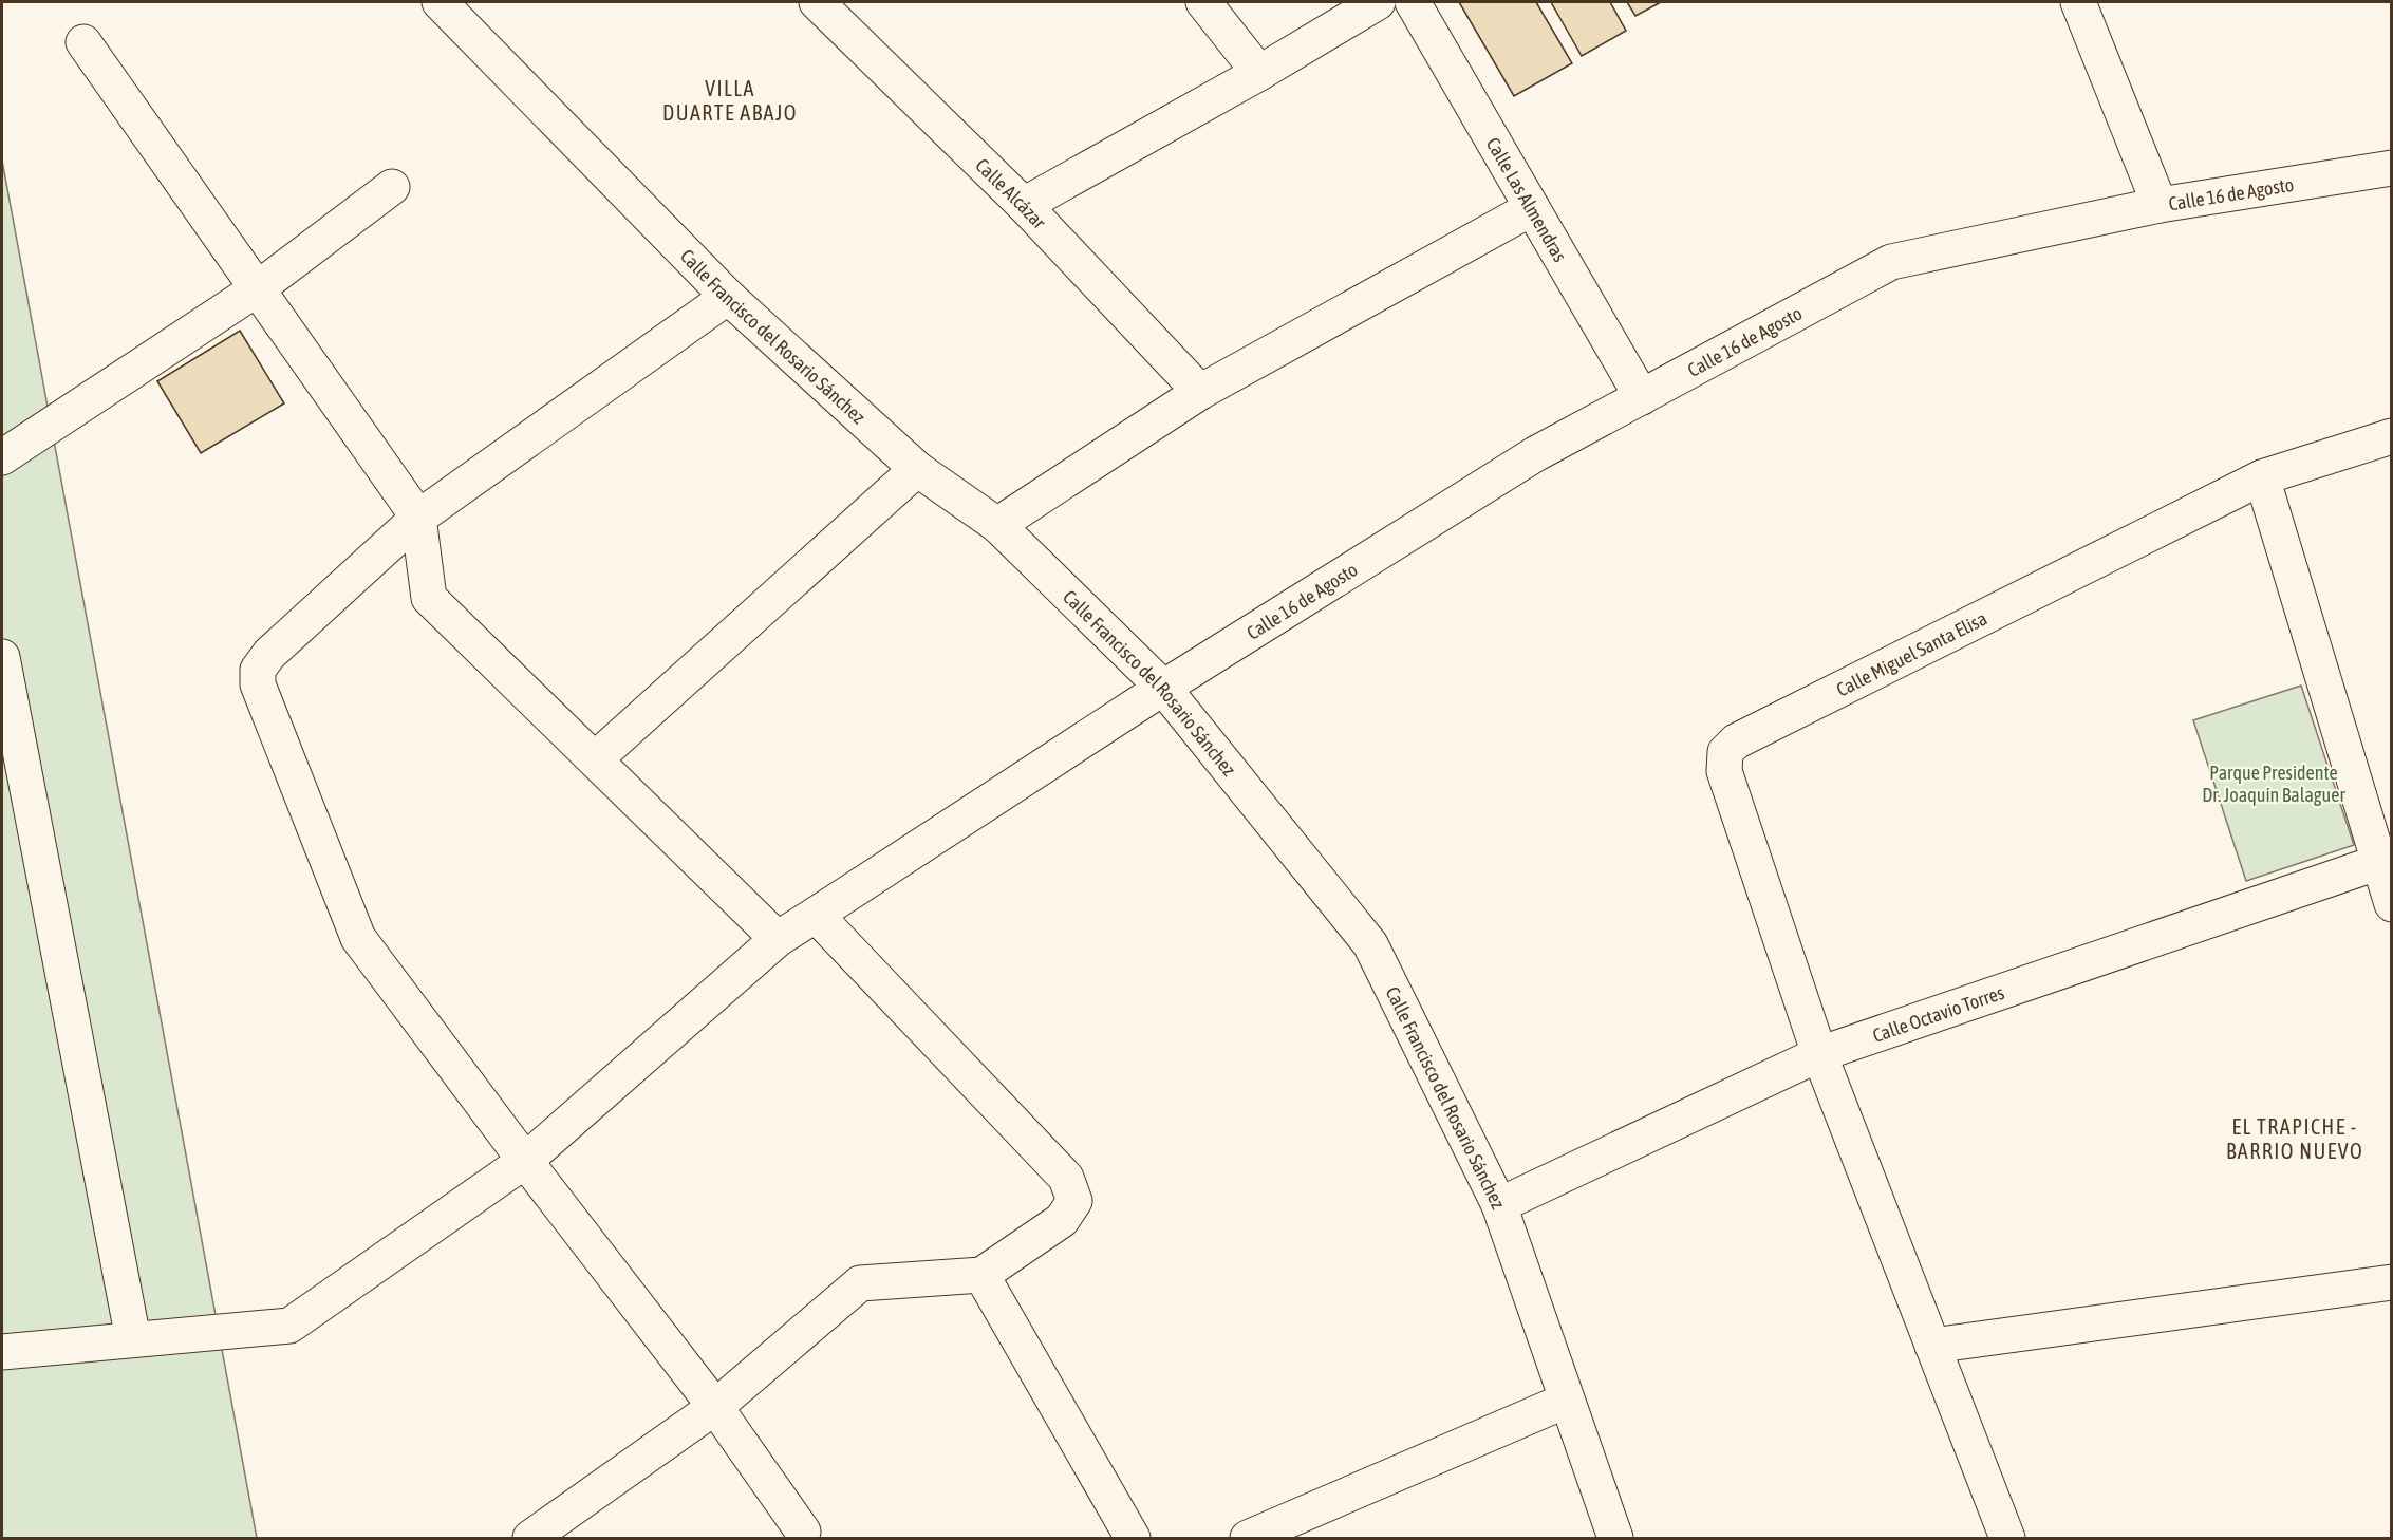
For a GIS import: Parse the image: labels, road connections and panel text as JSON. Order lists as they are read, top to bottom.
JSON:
{
  "streets": {
    "street": [
      "Calle Alcázar",
      "Calle 16 de Agosto",
      "Calle Las Almendras",
      "Calle Francisco del Rosario Sánchez",
      "Calle Miguel Santa Elisa",
      "Calle Octavio Torres"
    ]
  },
  "crossings": [
    ["Calle 16 de Agosto", "Calle Las Almendras"],
    ["Calle 16 de Agosto", "Calle Francisco del Rosario Sánchez"],
    ["Calle Francisco del Rosario Sánchez", "Calle Octavio Torres"],
    ["Calle Miguel Santa Elisa", "Calle Octavio Torres"]
  ],
  "districts": ["VILLA DUARTE ABAJO", "EL TRAPICHE - BARRIO NUEVO"],
  "parks": ["Parque Presidente Dr. Joaquín Balaguer"]
}
